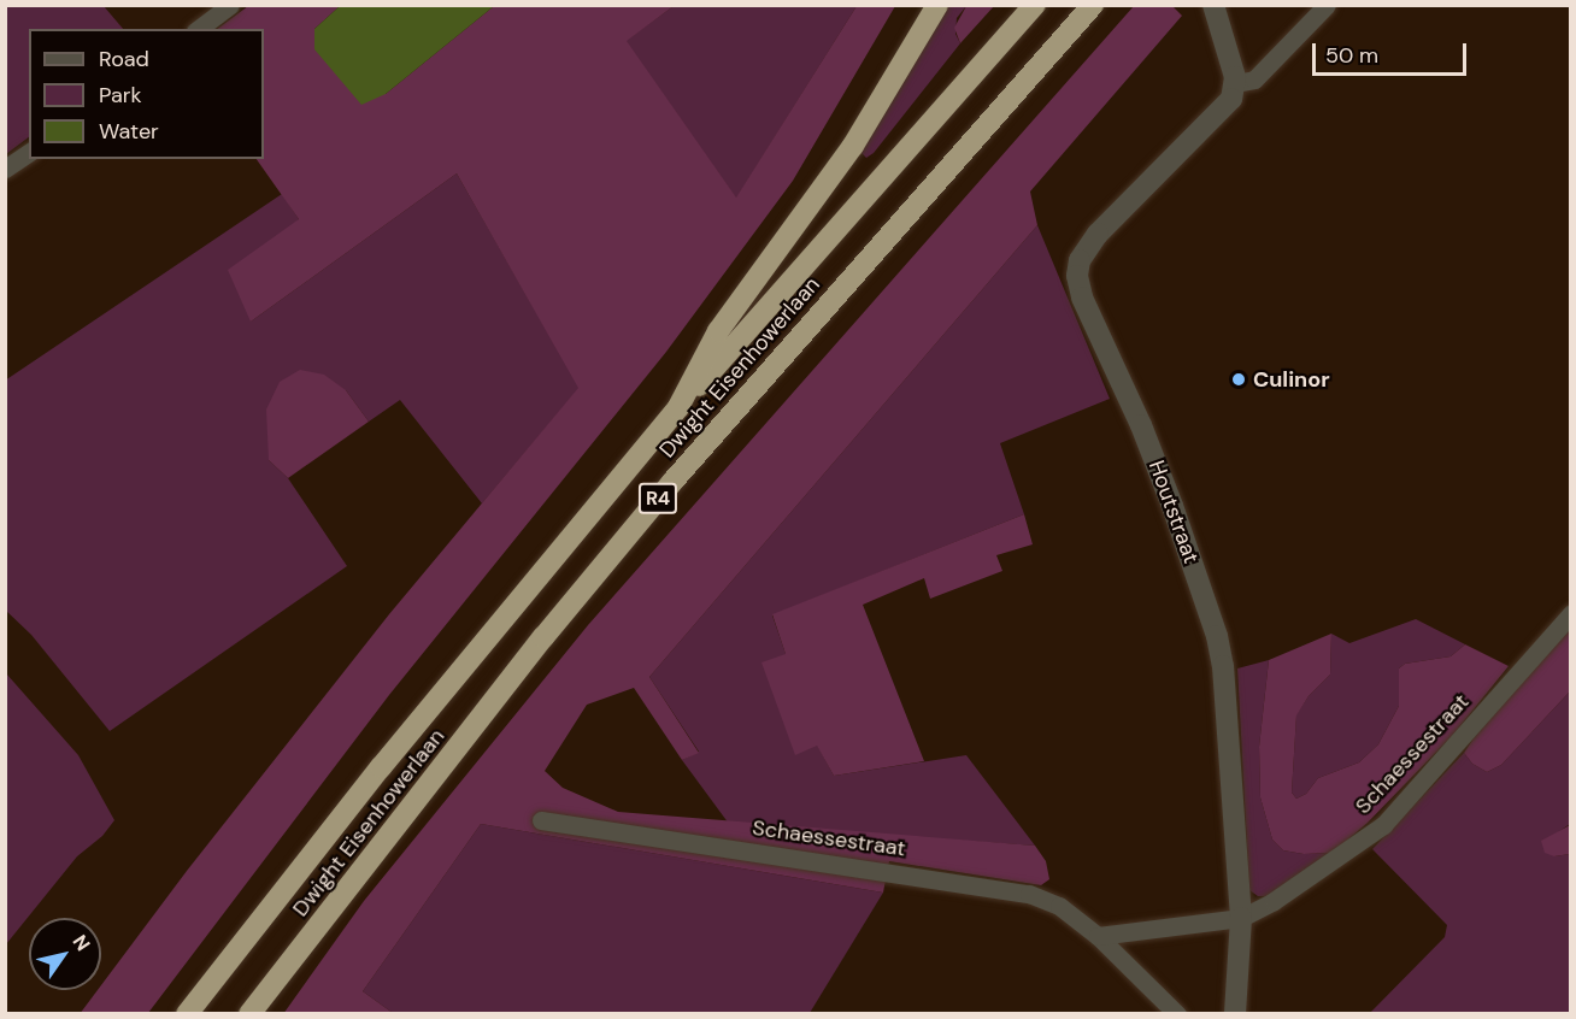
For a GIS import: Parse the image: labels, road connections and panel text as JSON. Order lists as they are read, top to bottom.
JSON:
{
  "streets": {
    "highway": ["Dwight Eisenhowerlaan", "R4"],
    "street": ["Houtstraat", "Schaessestraat"]
  },
  "crossings": [
    ["Dwight Eisenhowerlaan", "R4"],
    ["Houtstraat", "Schaessestraat"]
  ],
  "places": ["Culinor"],
  "legend": ["Road", "Park", "Water"],
  "scale_bar": "50 m",
  "north": "top right"
}
